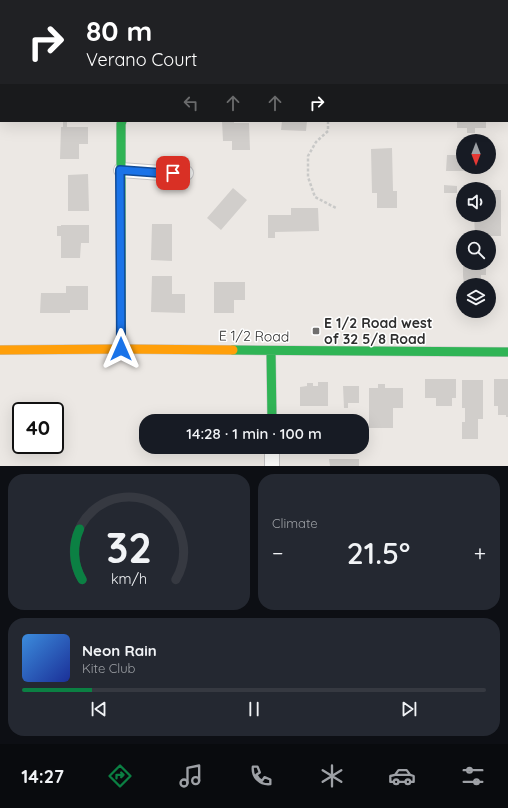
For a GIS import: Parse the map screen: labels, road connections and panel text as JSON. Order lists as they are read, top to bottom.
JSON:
{
  "streets": {
    "street": ["E 1/2 Road"]
  },
  "places": {
    "transit": ["E 1/2 Road west of 32 5/8 Road"]
  },
  "north": "bottom",
  "page": {
    "turn": ["80 m", "Verano Court"],
    "limit": "40",
    "trip": "14:28 · 1 min · 100 m",
    "tile": "Climate",
    "heat": ["−", "21.5°", "+"],
    "song": ["Neon Rain", "Kite Club"],
    "tabs": "14:27",
    "gauge": ["32", "km/h"]
  }
}
